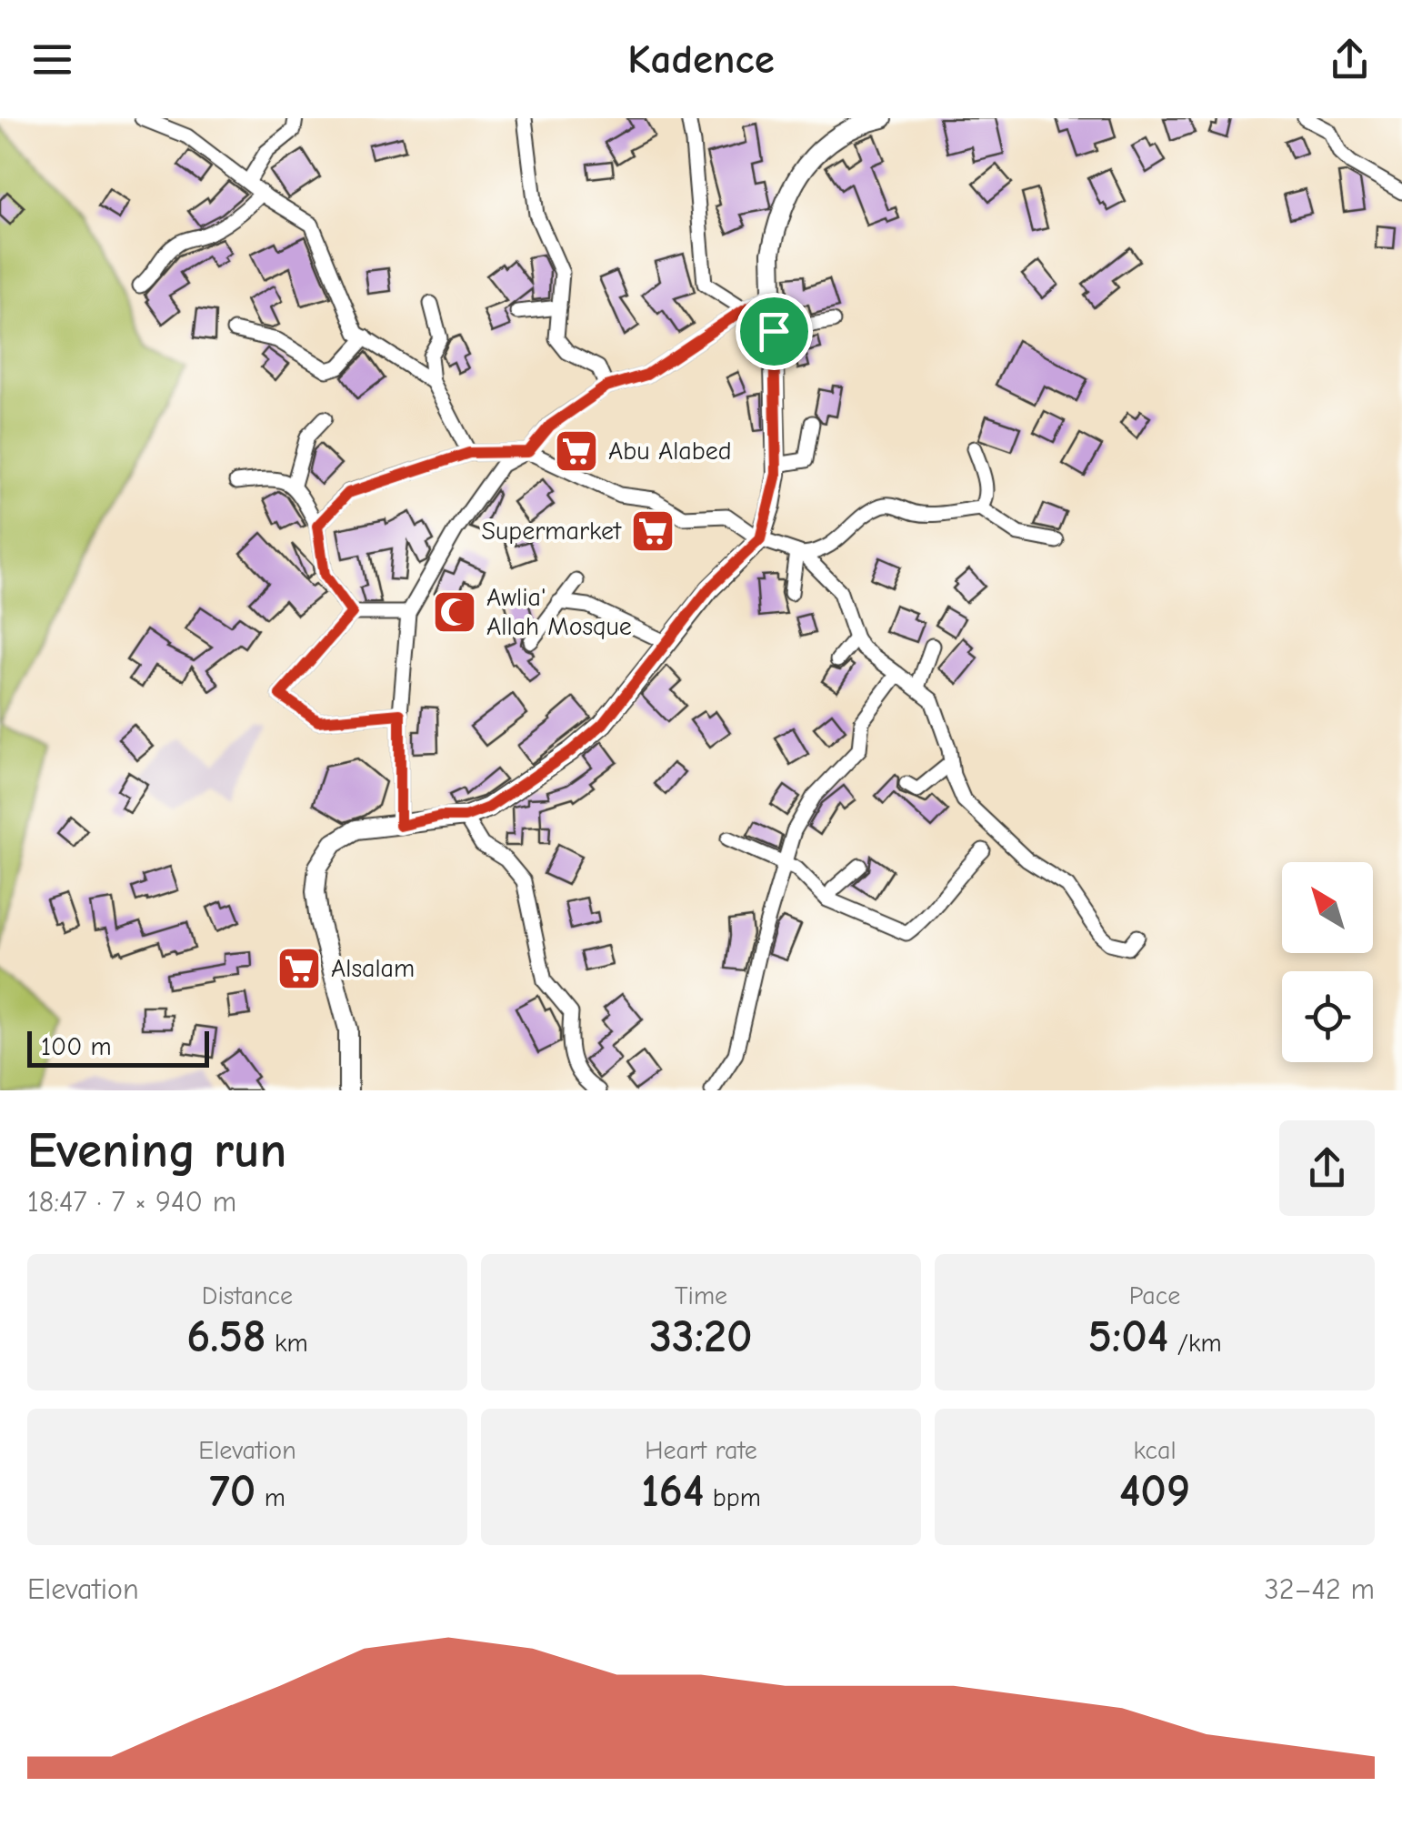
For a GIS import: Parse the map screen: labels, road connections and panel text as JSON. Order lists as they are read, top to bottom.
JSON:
{
  "places": {
    "supermarket": ["Abu Alabed", "Supermarket", "Alsalam"],
    "mosque": ["Awlia' Allah Mosque"]
  },
  "scale_bar": "100 m",
  "north": "top left",
  "page": {
    "header": "Kadence",
    "scale": "100 m",
    "heading": ["Evening run", "18:47 · 7 × 940 m"],
    "stats": [
      ["Distance", "6.58 km"],
      ["Time", "33:20"],
      ["Pace", "5:04 /km"],
      ["Elevation", "70 m"],
      ["Heart rate", "164 bpm"],
      ["kcal", "409"]
    ],
    "chart": ["Elevation", "32–42 m"]
  }
}
